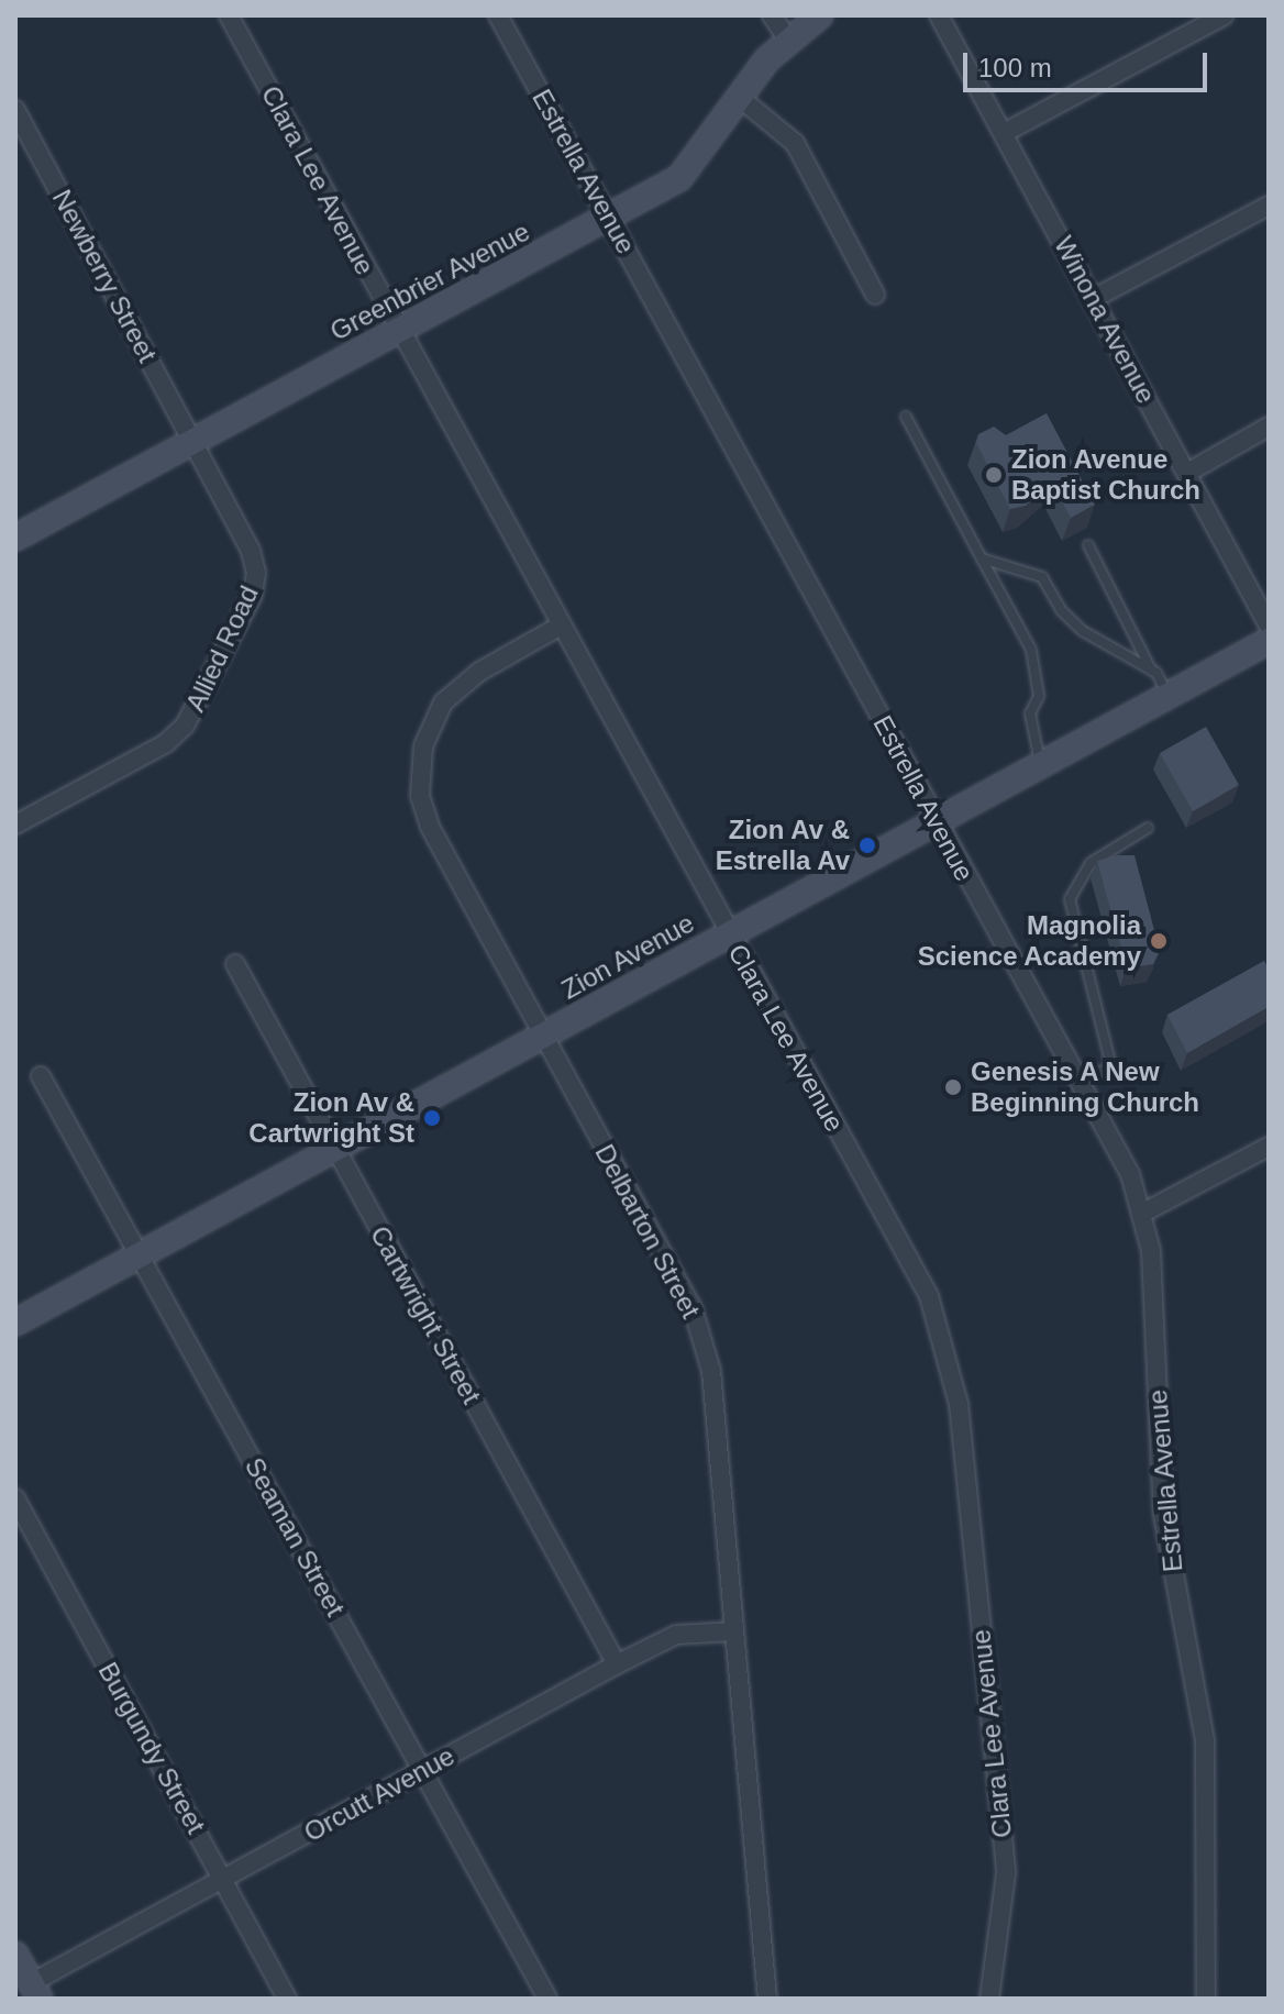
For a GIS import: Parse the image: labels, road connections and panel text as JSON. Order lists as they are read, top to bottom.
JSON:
{
  "streets": {
    "main road": ["Greenbrier Avenue", "Zion Avenue"],
    "street": [
      "Estrella Avenue",
      "Clara Lee Avenue",
      "Newberry Street",
      "Winona Avenue",
      "Allied Road",
      "Delbarton Street",
      "Cartwright Street",
      "Seaman Street",
      "Burgundy Street",
      "Orcutt Avenue"
    ]
  },
  "crossings": [
    ["Estrella Avenue", "Greenbrier Avenue"],
    ["Estrella Avenue", "Zion Avenue"],
    ["Clara Lee Avenue", "Greenbrier Avenue"],
    ["Clara Lee Avenue", "Zion Avenue"],
    ["Clara Lee Avenue", "Delbarton Street"],
    ["Newberry Street", "Greenbrier Avenue"],
    ["Newberry Street", "Allied Road"],
    ["Greenbrier Avenue", "Allied Road"],
    ["Zion Avenue", "Delbarton Street"],
    ["Zion Avenue", "Cartwright Street"],
    ["Zion Avenue", "Seaman Street"],
    ["Delbarton Street", "Orcutt Avenue"],
    ["Cartwright Street", "Orcutt Avenue"],
    ["Seaman Street", "Orcutt Avenue"],
    ["Burgundy Street", "Orcutt Avenue"]
  ],
  "places": [
    "Zion Avenue Baptist Church",
    "Zion Av & Estrella Av",
    "Magnolia Science Academy",
    "Genesis A New Beginning Church",
    "Zion Av & Cartwright St"
  ],
  "scale_bar": "100 m"
}
